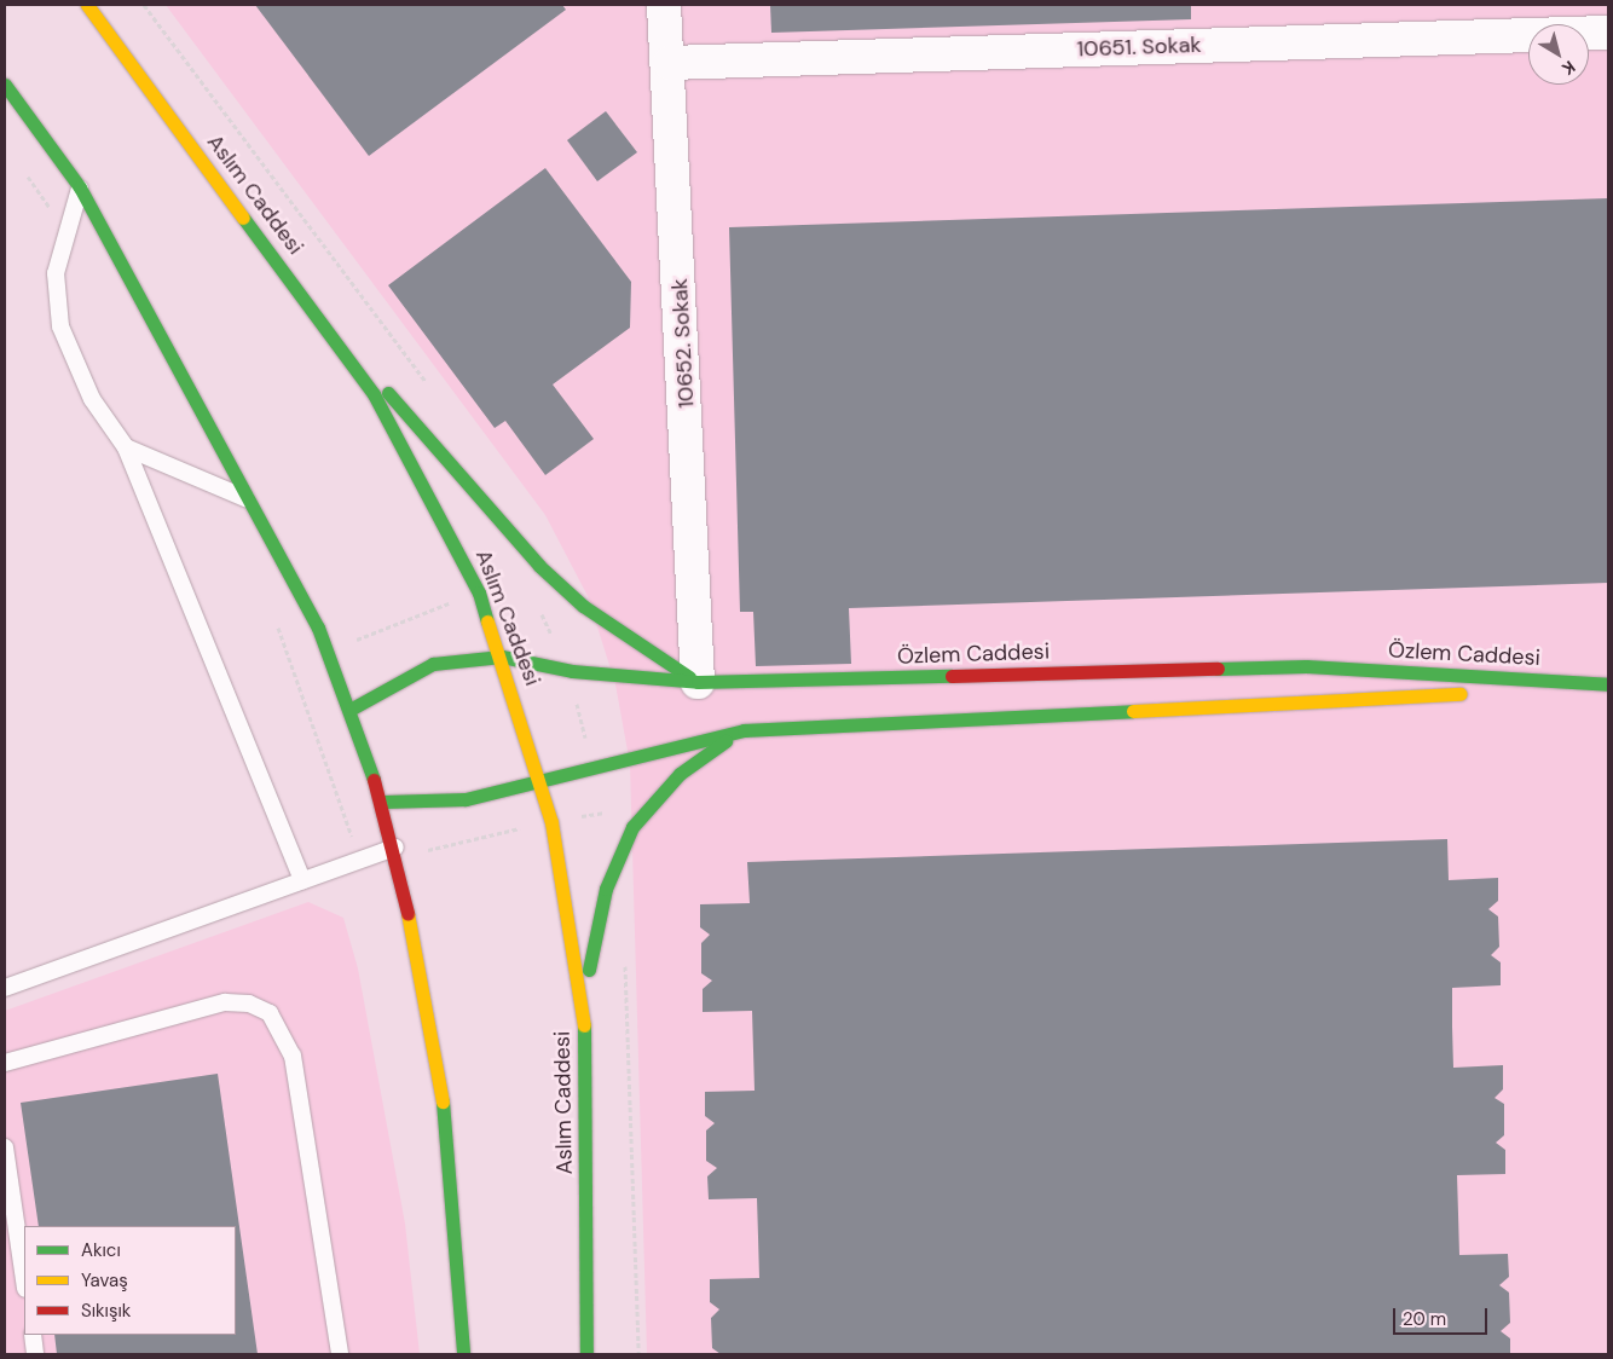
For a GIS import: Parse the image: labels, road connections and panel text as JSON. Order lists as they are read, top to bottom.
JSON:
{
  "streets": {
    "main road": ["Aslım Caddesi", "Özlem Caddesi"],
    "street": ["10651. Sokak", "10652. Sokak"]
  },
  "crossings": [
    ["10651. Sokak", "10652. Sokak"],
    ["Aslım Caddesi", "Özlem Caddesi"],
    ["10652. Sokak", "Özlem Caddesi"]
  ],
  "legend": ["Akıcı", "Yavaş", "Sıkışık"],
  "scale_bar": "20 m",
  "north": "bottom right"
}
